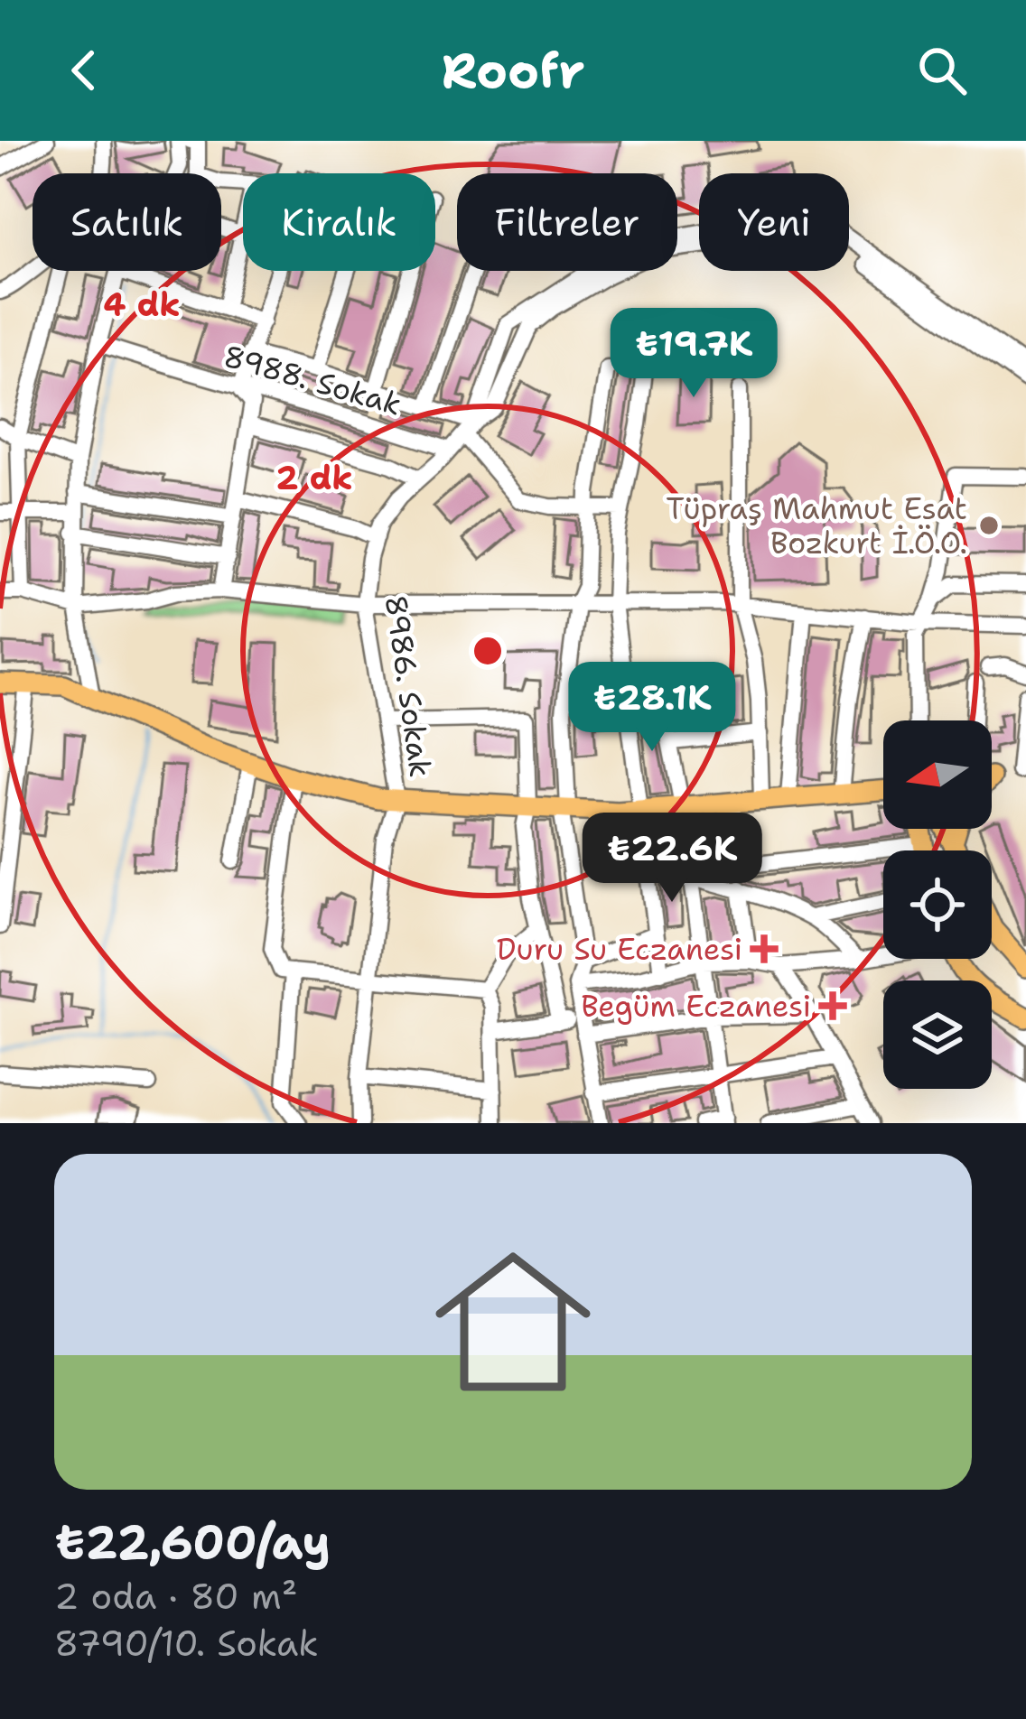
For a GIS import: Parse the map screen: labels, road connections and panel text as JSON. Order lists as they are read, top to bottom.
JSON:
{
  "streets": {
    "street": ["8988. Sokak", "8986. Sokak"]
  },
  "crossings": [
    ["8988. Sokak", "8986. Sokak"]
  ],
  "places": {
    "other": ["Tüpraş Mahmut Esat Bozkurt İ.Ö.O."],
    "health": ["Duru Su Eczanesi", "Begüm Eczanesi"]
  },
  "north": "left",
  "page": {
    "header": "Roofr",
    "chip": [
      "Satılık",
      "Kiralık",
      "Filtreler",
      "Yeni"
    ],
    "price": ["₺19.7K", "₺28.1K", "₺22.6K"],
    "list": [
      {
        "name": "₺22,600/ay",
        "note": "2 oda · 80 m² · 8790/10. Sokak"
      }
    ]
  },
  "rings": ["4 dk", "2 dk"]
}
